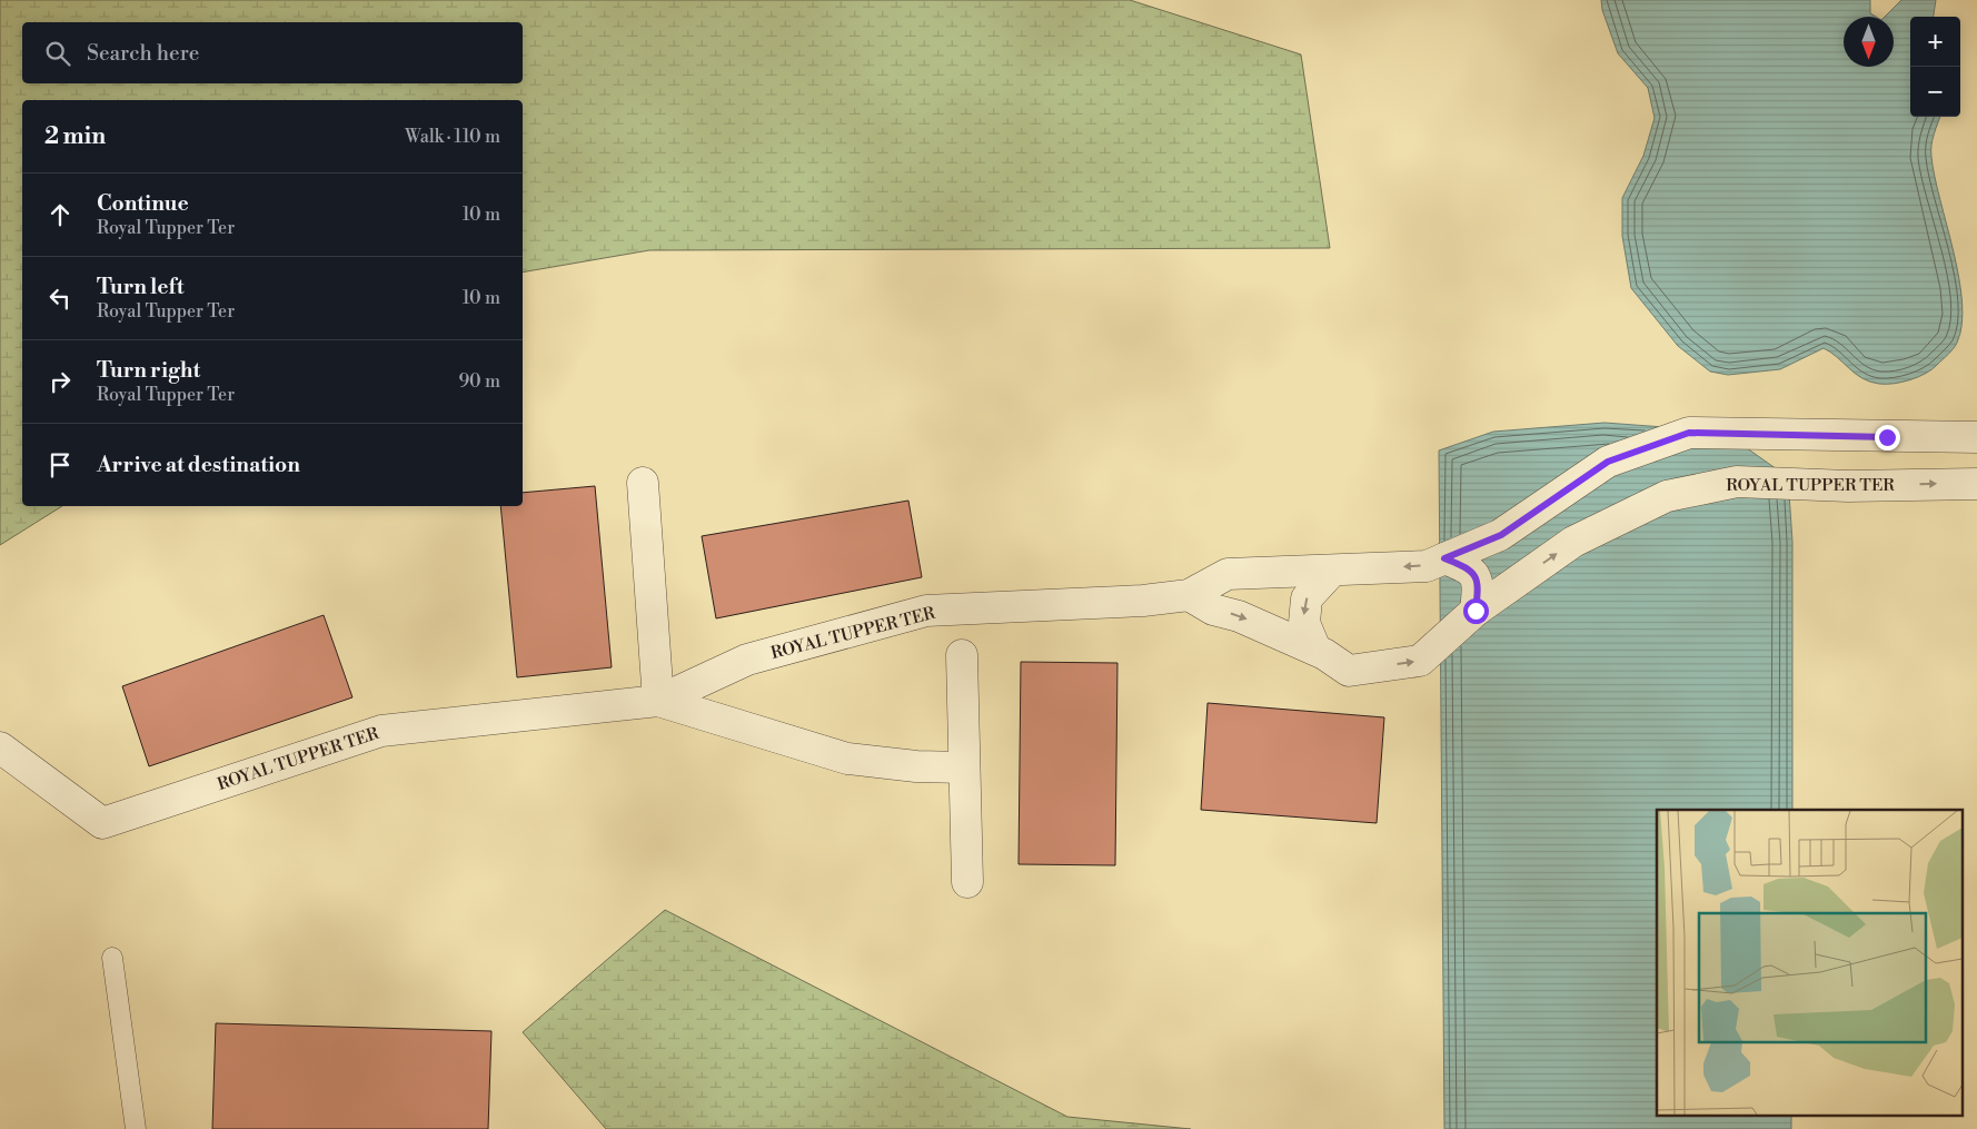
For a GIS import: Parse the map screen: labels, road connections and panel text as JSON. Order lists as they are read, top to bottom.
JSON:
{
  "streets": {
    "street": ["ROYAL TUPPER TER"]
  },
  "north": "bottom",
  "page": {
    "map_buttons": ["+", "−"],
    "search": "Search here",
    "heading": ["2 min", "Walk · 110 m"],
    "list": [
      ["Continue", "Royal Tupper Ter", "10 m"],
      ["Turn left", "Royal Tupper Ter", "10 m"],
      ["Turn right", "Royal Tupper Ter", "90 m"],
      "Arrive at destination"
    ]
  }
}
